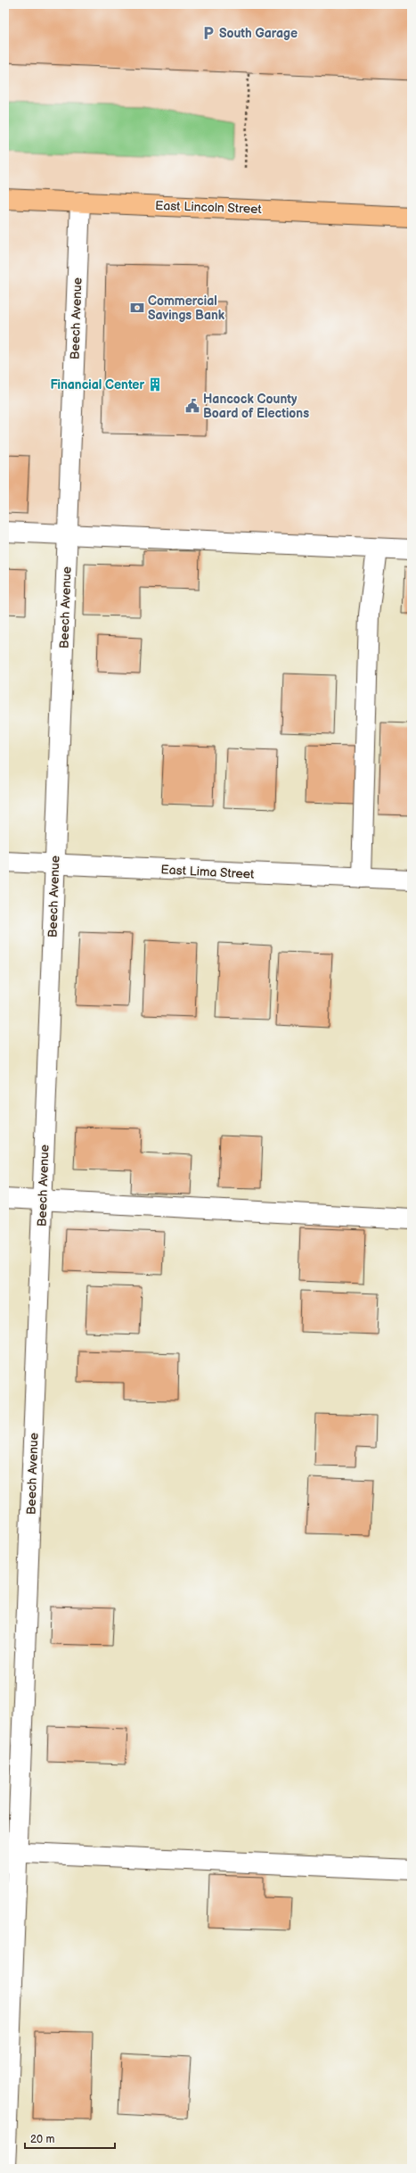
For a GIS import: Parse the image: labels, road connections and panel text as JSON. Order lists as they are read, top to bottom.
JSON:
{
  "streets": {
    "main road": ["East Lincoln Street"],
    "street": ["Beech Avenue", "East Lima Street"]
  },
  "crossings": [
    ["East Lincoln Street", "Beech Avenue"],
    ["Beech Avenue", "East Lima Street"]
  ],
  "places": {
    "parking": ["South Garage"],
    "bank": ["Commercial Savings Bank"],
    "building": ["Financial Center"],
    "public building": ["Hancock County Board of Elections"]
  },
  "scale_bar": "20 m"
}
